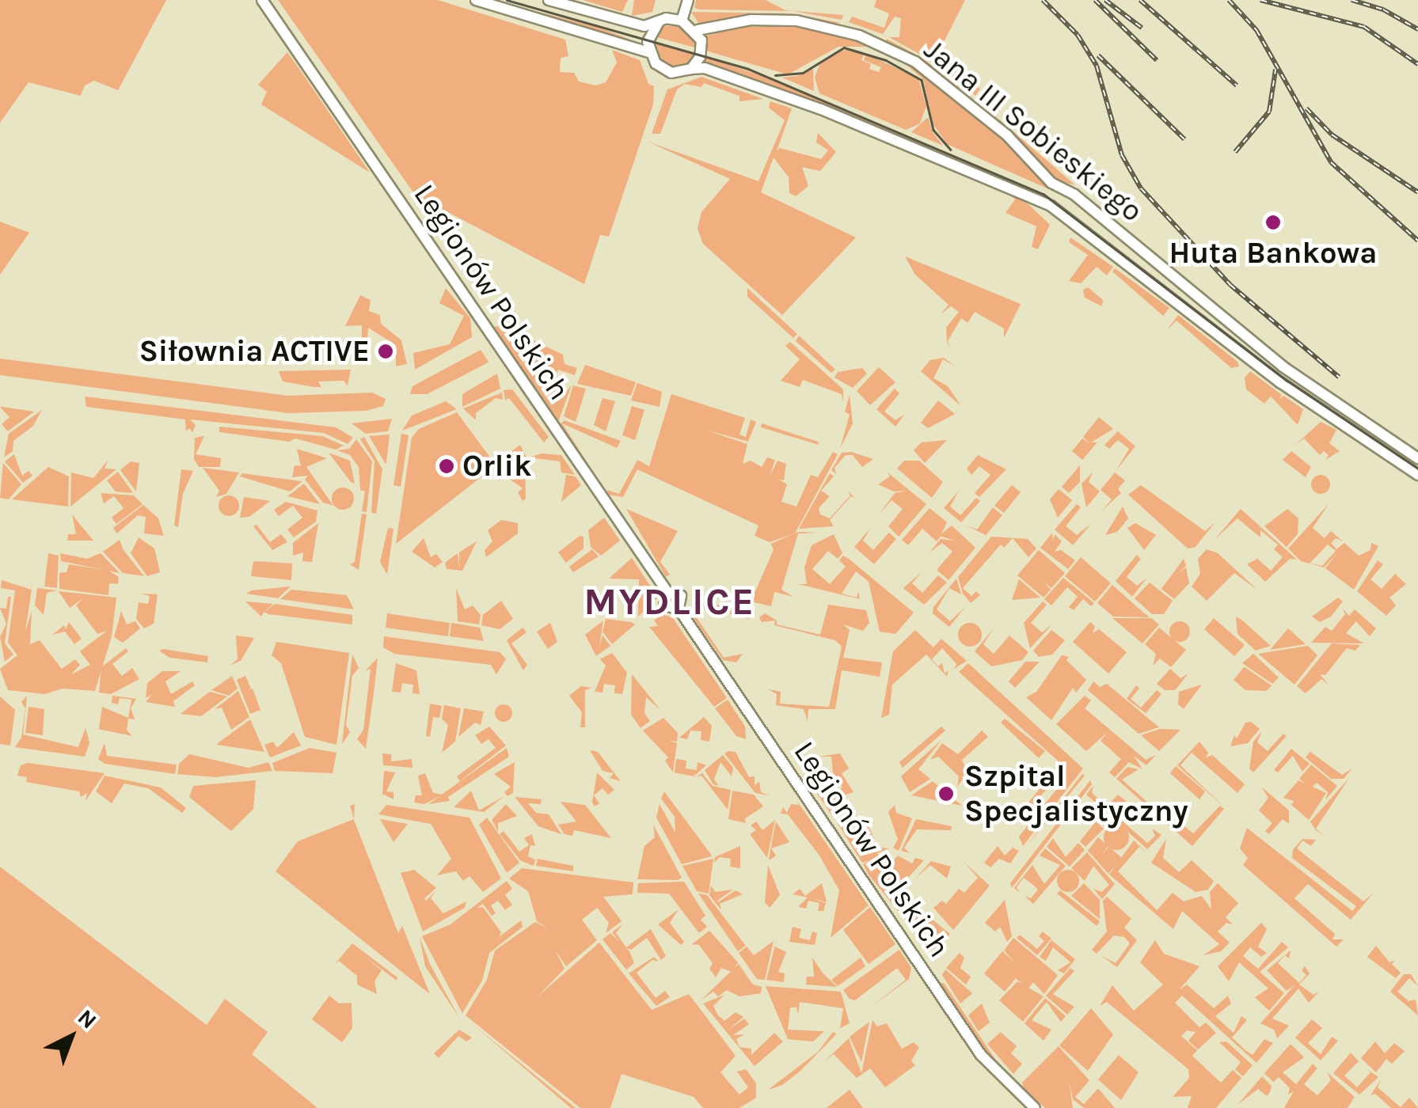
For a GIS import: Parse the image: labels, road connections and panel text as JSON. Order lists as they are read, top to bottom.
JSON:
{
  "streets": {
    "main road": ["Jana III Sobieskiego", "Legionów Polskich"]
  },
  "districts": ["MYDLICE"],
  "places": [
    "Huta Bankowa",
    "Siłownia ACTIVE",
    "Orlik",
    "Szpital Specjalistyczny"
  ],
  "north": "top right"
}
